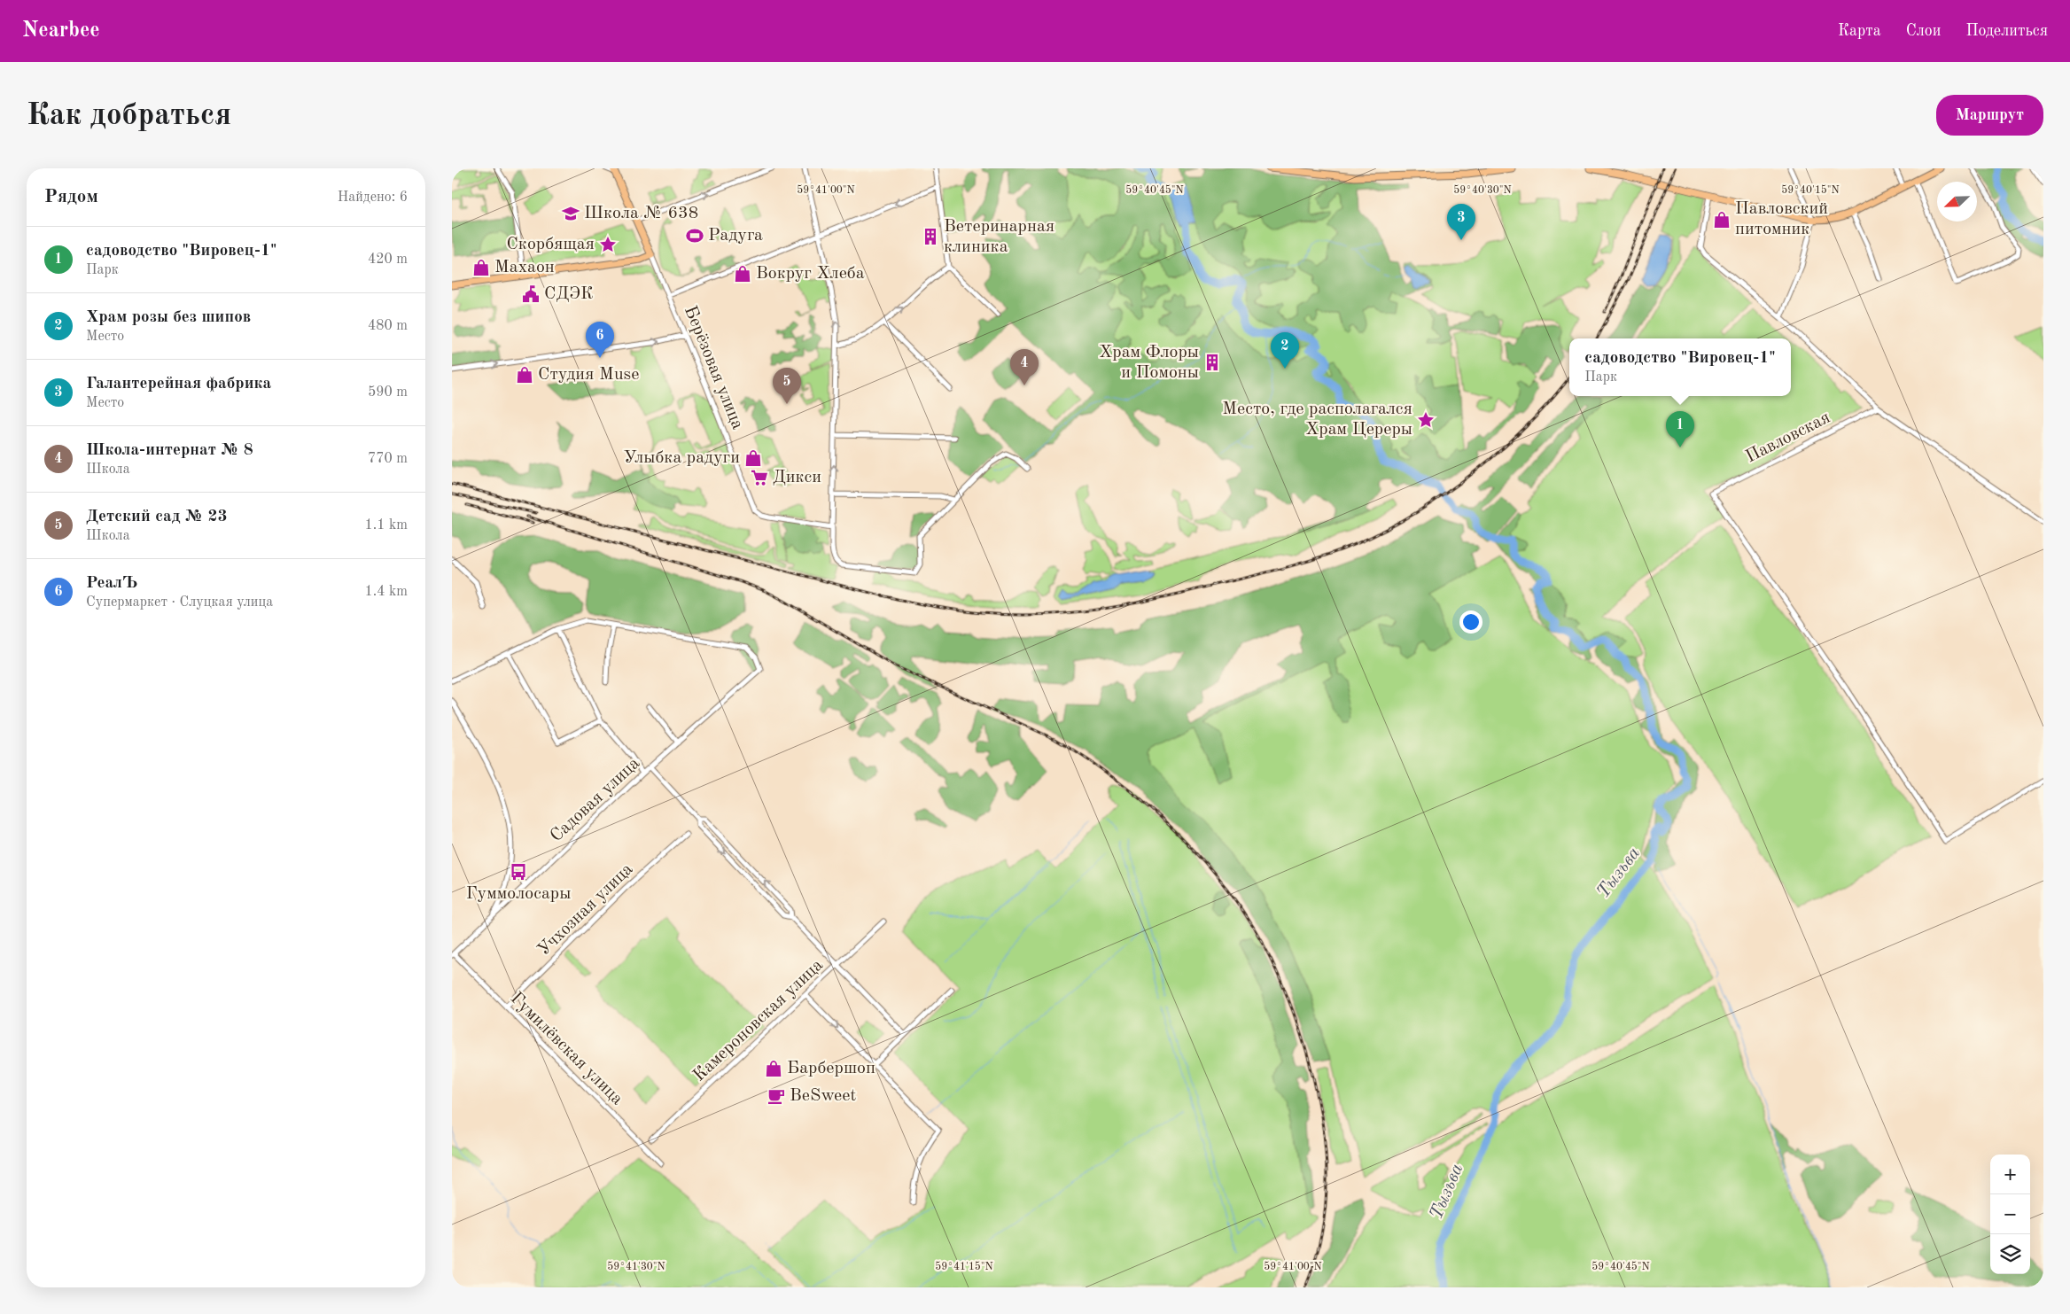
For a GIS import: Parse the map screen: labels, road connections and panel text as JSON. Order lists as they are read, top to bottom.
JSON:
{
  "streets": {
    "main road": ["Берёзовая улица"],
    "street": [
      "Павловская",
      "Садовая улица",
      "Учхозная улица",
      "Камероновская улица",
      "Гумилёвская улица"
    ]
  },
  "crossings": [
    ["Садовая улица", "Гумилёвская улица"],
    ["Учхозная улица", "Гумилёвская улица"]
  ],
  "water": ["Тызьва"],
  "places": {
    "school or university": ["Школа № 638"],
    "shop": [
      "Павловский питомник",
      "Махаон",
      "Вокруг Хлеба",
      "Студия Muse",
      "Улыбка радуги",
      "Барбершоп"
    ],
    "sports": ["Радуга"],
    "building": ["Ветеринарная клиника", "Храм Флоры и Помоны"],
    "place": ["Скорбящая", "Место, где располагался Храм Цереры"],
    "public building": ["СДЭК"],
    "supermarket": ["Дикси"],
    "bus stop": ["Гуммолосары"],
    "cafe": ["BeSweet"]
  },
  "north": "bottom left",
  "page": {
    "header": "Nearbee",
    "nav": ["Карта", "Слои", "Поделиться"],
    "buttons": "Маршрут",
    "title": "Как добраться",
    "heading": ["Рядом", "Найдено: 6"],
    "pins": [
      "3",
      "6",
      "2",
      "4",
      "5",
      "1"
    ],
    "list": [
      {
        "mark": "1",
        "name": "садоводство \"Вировец-1\"",
        "note": "Парк",
        "value": "420 m"
      },
      {
        "mark": "2",
        "name": "Храм розы без шипов",
        "note": "Место",
        "value": "480 m"
      },
      {
        "mark": "3",
        "name": "Галантерейная фабрика",
        "note": "Место",
        "value": "590 m"
      },
      {
        "mark": "4",
        "name": "Школа-интернат № 8",
        "note": "Школа",
        "value": "770 m"
      },
      {
        "mark": "5",
        "name": "Детский сад № 23",
        "note": "Школа",
        "value": "1.1 km"
      },
      {
        "mark": "6",
        "name": "РеалЪ",
        "note": "Супермаркет · Слуцкая улица",
        "value": "1.4 km"
      }
    ],
    "popup": ["садоводство \"Вировец-1\"", "Парк"],
    "map_buttons": ["+", "−"]
  },
  "coordinates": [
    "59°41'00\"N",
    "59°40'45\"N",
    "59°40'30\"N",
    "59°40'15\"N",
    "59°41'30\"N",
    "59°41'15\"N"
  ]
}
